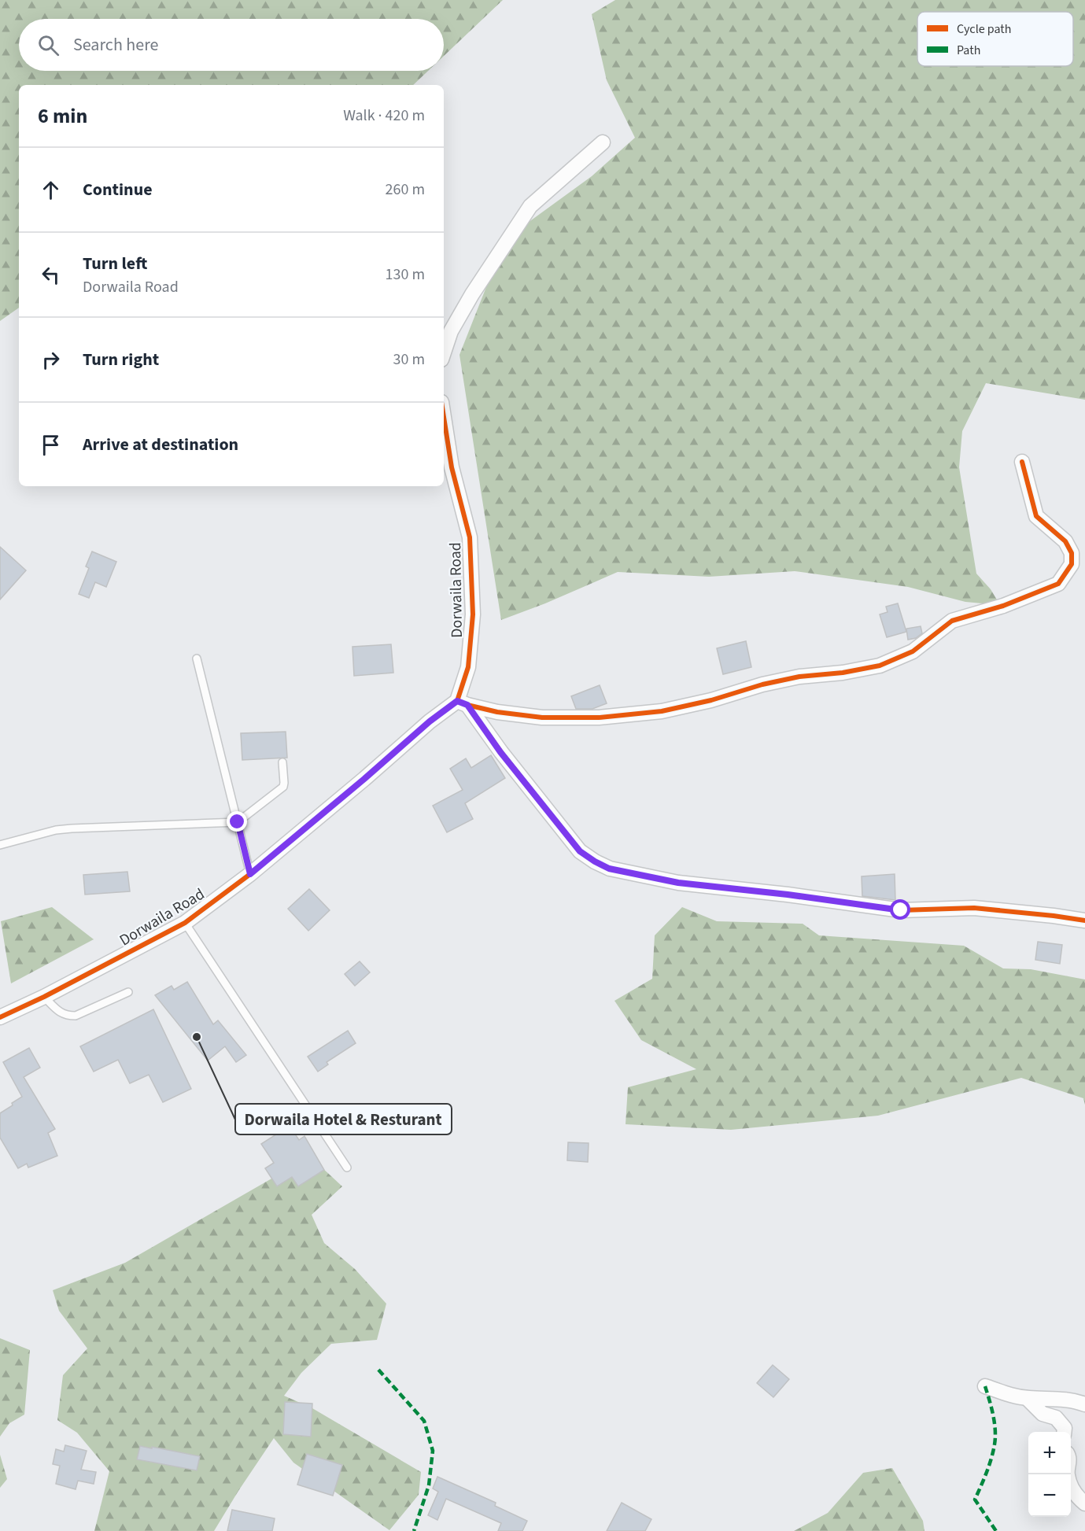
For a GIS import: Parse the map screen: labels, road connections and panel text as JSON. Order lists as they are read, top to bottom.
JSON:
{
  "streets": {
    "street": ["Dorwaila Road"]
  },
  "places": ["Dorwaila Hotel & Resturant"],
  "legend": ["Cycle path", "Path"],
  "page": {
    "search": "Search here",
    "heading": ["6 min", "Walk · 420 m"],
    "list": [
      ["Continue", "260 m"],
      ["Turn left", "Dorwaila Road", "130 m"],
      ["Turn right", "30 m"],
      "Arrive at destination"
    ],
    "map_buttons": ["+", "−"]
  }
}
